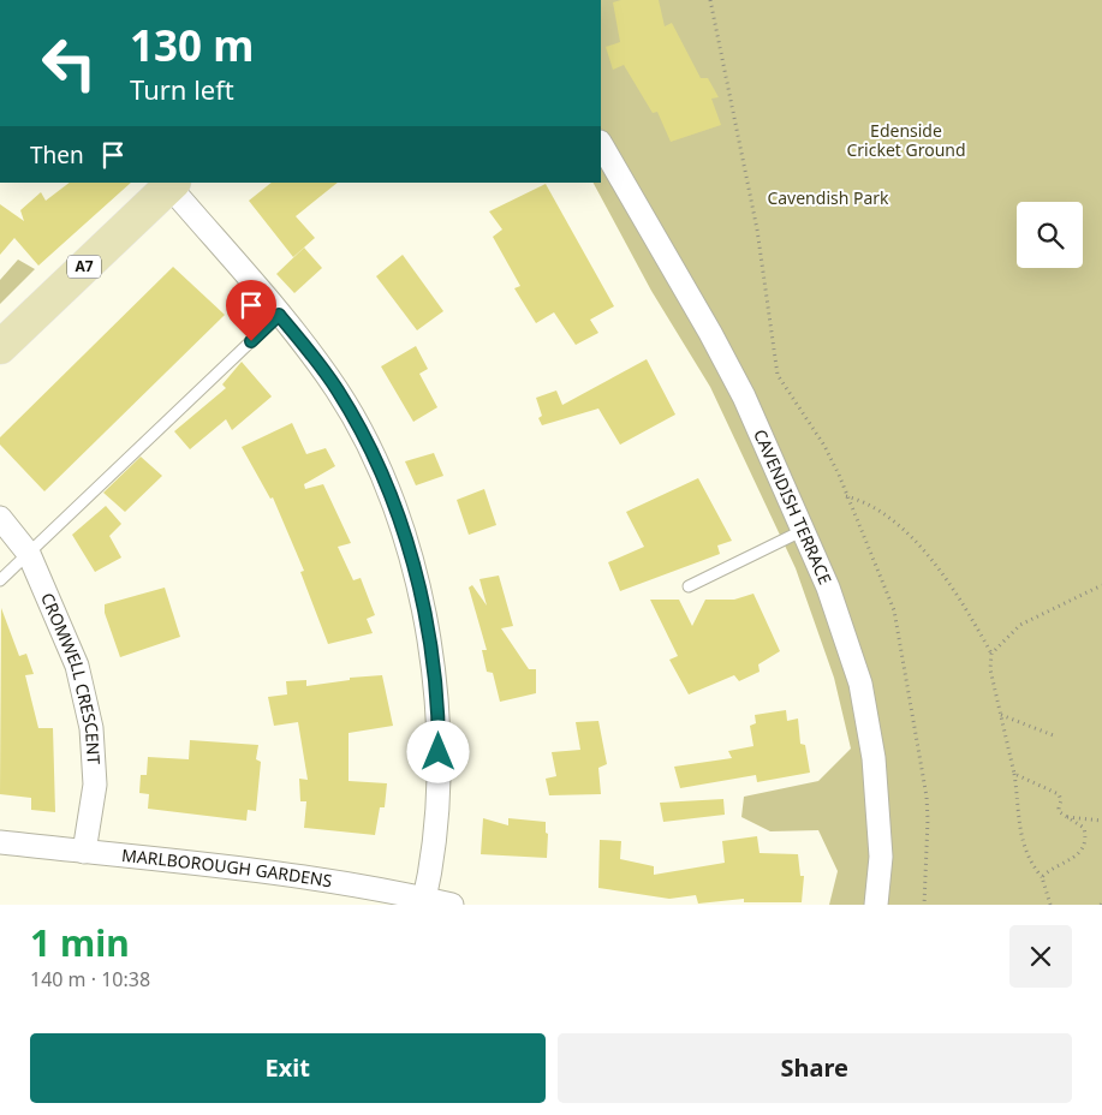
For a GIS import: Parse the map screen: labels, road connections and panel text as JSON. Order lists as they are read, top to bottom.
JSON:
{
  "streets": {
    "main road": ["A7"],
    "street": ["CAVENDISH TERRACE", "CROMWELL CRESCENT", "MARLBOROUGH GARDENS"]
  },
  "crossings": [
    ["CROMWELL CRESCENT", "MARLBOROUGH GARDENS"]
  ],
  "parks": ["Edenside Cricket Ground", "Cavendish Park"],
  "page": {
    "turn": ["130 m", "Turn left"],
    "then": "Then",
    "heading": ["1 min", "140 m · 10:38"],
    "buttons": ["Exit", "Share"]
  }
}
